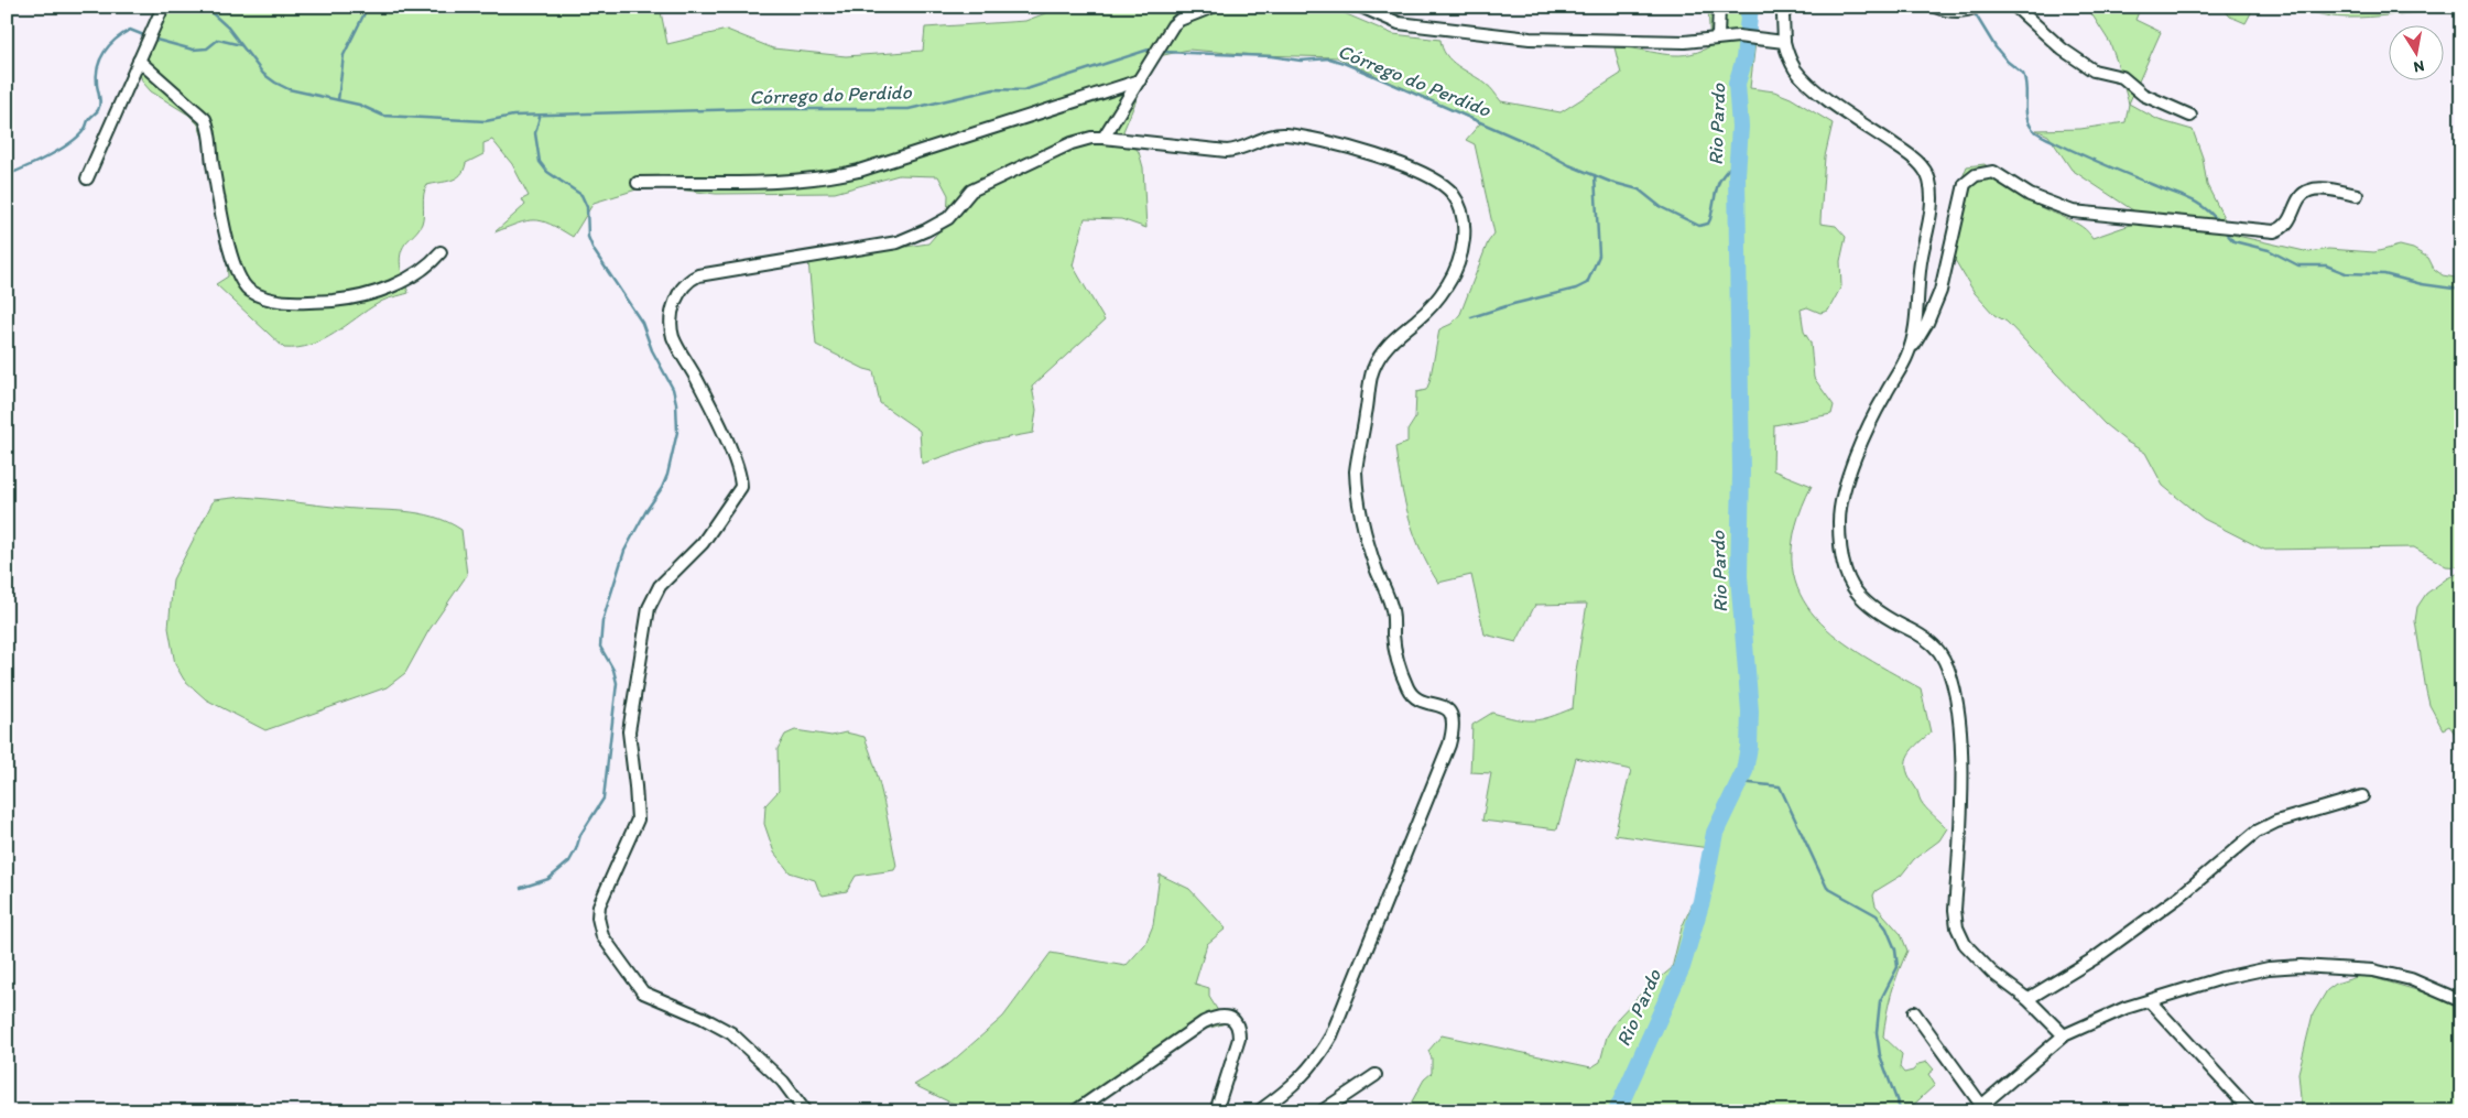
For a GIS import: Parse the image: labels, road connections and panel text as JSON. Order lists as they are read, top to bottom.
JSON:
{
  "water": ["Córrego do Perdido", "Rio Pardo"],
  "north": "bottom"
}
